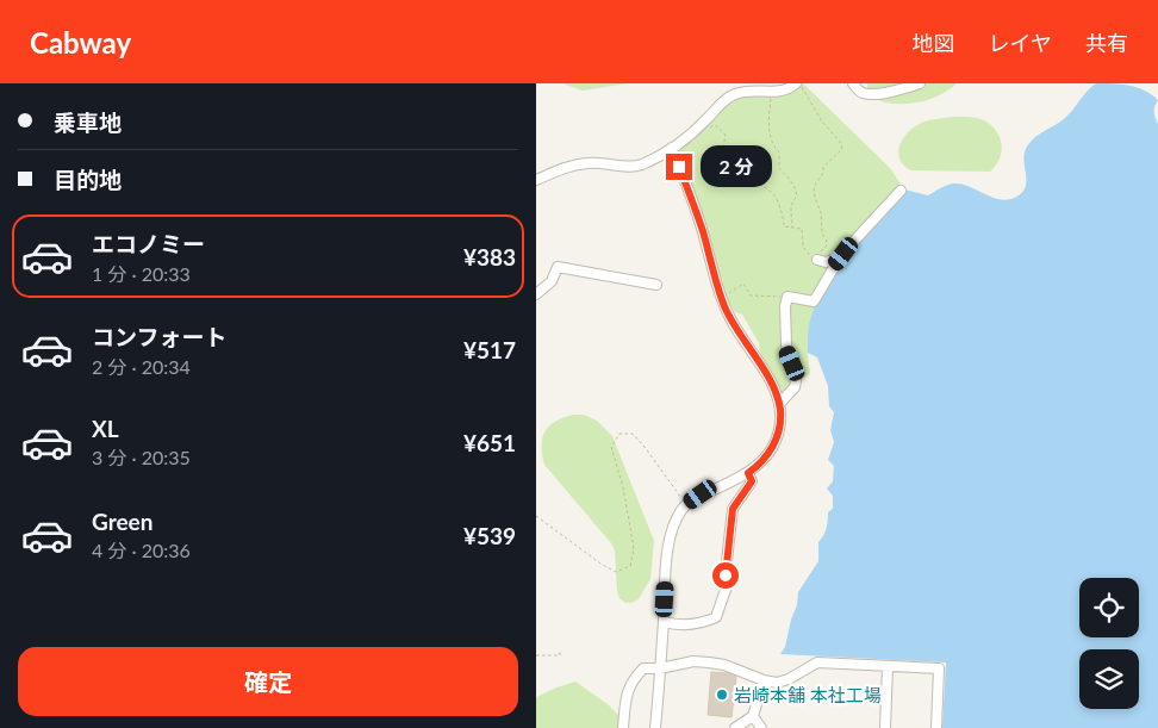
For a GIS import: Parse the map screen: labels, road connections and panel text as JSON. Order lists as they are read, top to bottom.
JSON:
{
  "places": ["岩崎本舗 本社工場"],
  "page": {
    "header": "Cabway",
    "nav": ["地図", "レイヤ", "共有"],
    "banner": ["乗車地", "目的地"],
    "bubble": "2 分",
    "list": [
      {
        "name": "エコノミー",
        "note": "1 分 · 20:33",
        "value": "¥383"
      },
      {
        "name": "コンフォート",
        "note": "2 分 · 20:34",
        "value": "¥517"
      },
      {
        "name": "XL",
        "note": "3 分 · 20:35",
        "value": "¥651"
      },
      {
        "name": "Green",
        "note": "4 分 · 20:36",
        "value": "¥539"
      }
    ],
    "buttons": "確定"
  }
}
